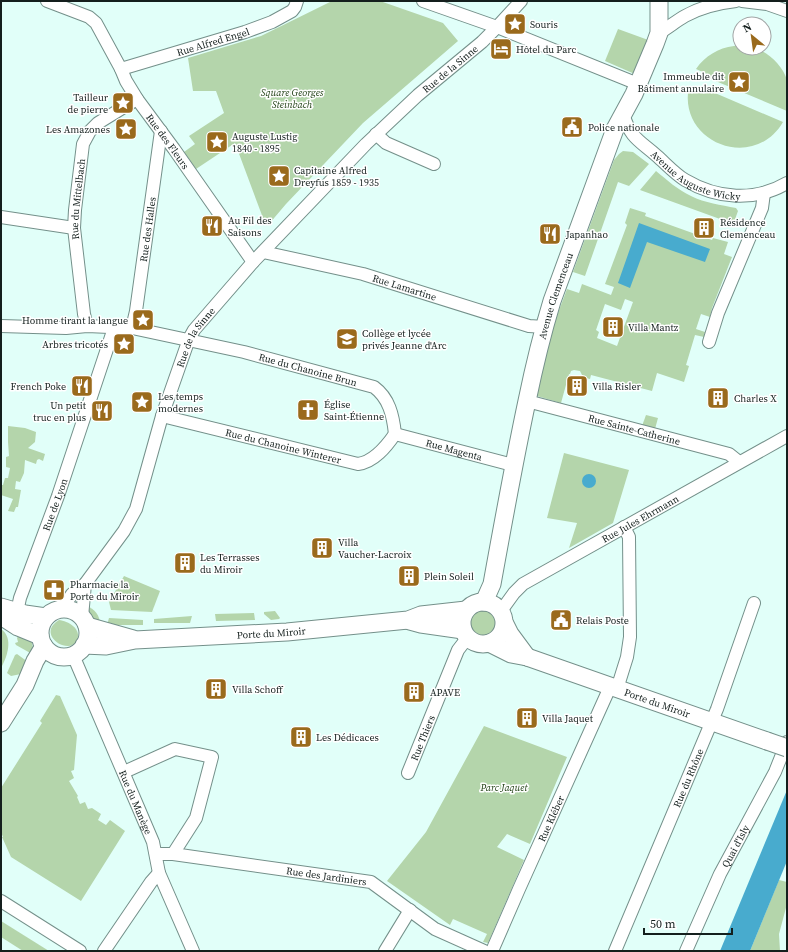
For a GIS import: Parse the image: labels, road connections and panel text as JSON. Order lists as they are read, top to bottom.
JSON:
{
  "streets": {
    "main road": ["Avenue Clemenceau", "Porte du Miroir"],
    "street": [
      "Rue Alfred Engel",
      "Rue de la Sinne",
      "Rue des Fleurs",
      "Avenue Auguste Wicky",
      "Rue du Mittelbach",
      "Rue des Halles",
      "Rue Lamartine",
      "Rue du Chanoine Brun",
      "Rue Sainte-Catherine",
      "Rue du Chanoine Winterer",
      "Rue Magenta",
      "Rue de Lyon",
      "Rue Jules Ehrmann",
      "Rue Thiers",
      "Rue du Rhône",
      "Rue du Manège",
      "Rue Kléber",
      "Quai d'Isly",
      "Rue des Jardiniers"
    ]
  },
  "crossings": [
    ["Rue Alfred Engel", "Rue des Fleurs"],
    ["Rue de la Sinne", "Rue des Fleurs"],
    ["Rue de la Sinne", "Rue Lamartine"],
    ["Rue de la Sinne", "Rue du Chanoine Brun"],
    ["Rue de la Sinne", "Rue du Chanoine Winterer"],
    ["Rue de la Sinne", "Porte du Miroir"],
    ["Rue de la Sinne", "Rue du Manège"],
    ["Rue des Fleurs", "Rue du Mittelbach"],
    ["Rue des Fleurs", "Rue des Halles"],
    ["Avenue Auguste Wicky", "Avenue Clemenceau"],
    ["Rue du Mittelbach", "Rue du Chanoine Brun"],
    ["Rue des Halles", "Rue du Chanoine Brun"],
    ["Rue Lamartine", "Avenue Clemenceau"],
    ["Avenue Clemenceau", "Rue Sainte-Catherine"],
    ["Avenue Clemenceau", "Rue Magenta"],
    ["Avenue Clemenceau", "Rue Jules Ehrmann"],
    ["Avenue Clemenceau", "Porte du Miroir"],
    ["Avenue Clemenceau", "Rue Thiers"],
    ["Rue du Chanoine Brun", "Rue du Chanoine Winterer"],
    ["Rue du Chanoine Brun", "Rue Magenta"],
    ["Rue du Chanoine Brun", "Rue de Lyon"],
    ["Rue Sainte-Catherine", "Rue Jules Ehrmann"],
    ["Rue du Chanoine Winterer", "Rue Magenta"],
    ["Rue Jules Ehrmann", "Porte du Miroir"],
    ["Rue Jules Ehrmann", "Rue Thiers"],
    ["Rue Jules Ehrmann", "Rue Kléber"],
    ["Porte du Miroir", "Rue Thiers"],
    ["Porte du Miroir", "Rue du Rhône"],
    ["Porte du Miroir", "Rue du Manège"],
    ["Porte du Miroir", "Rue Kléber"],
    ["Rue du Manège", "Rue des Jardiniers"]
  ],
  "parks": ["Square Georges Steinbach", "Parc Jaquet"],
  "places": {
    "place": [
      "Souris",
      "Immeuble dit Bâtiment annulaire",
      "Tailleur de pierre",
      "Les Amazones",
      "Auguste Lustig 1840 - 1895",
      "Capitaine Alfred Dreyfus 1859 - 1935",
      "Homme tirant la langue",
      "Arbres tricotés",
      "Les temps modernes"
    ],
    "hotel": ["Hôtel du Parc"],
    "public building": ["Police nationale", "Relais Poste"],
    "restaurant": [
      "Au Fil des Saisons",
      "Japanhao",
      "French Poke",
      "Un petit truc en plus"
    ],
    "building": [
      "Résidence Clemenceau",
      "Villa Mantz",
      "Villa Risler",
      "Charles X",
      "Villa Vaucher-Lacroix",
      "Les Terrasses du Miroir",
      "Plein Soleil",
      "Villa Schoff",
      "APAVE",
      "Villa Jaquet",
      "Les Dédicaces"
    ],
    "school or university": ["Collège et lycée privés Jeanne d'Arc"],
    "church": ["Église Saint-Étienne"],
    "pharmacy": ["Pharmacie la Porte du Miroir"]
  },
  "scale_bar": "50 m",
  "north": "top left"
}
